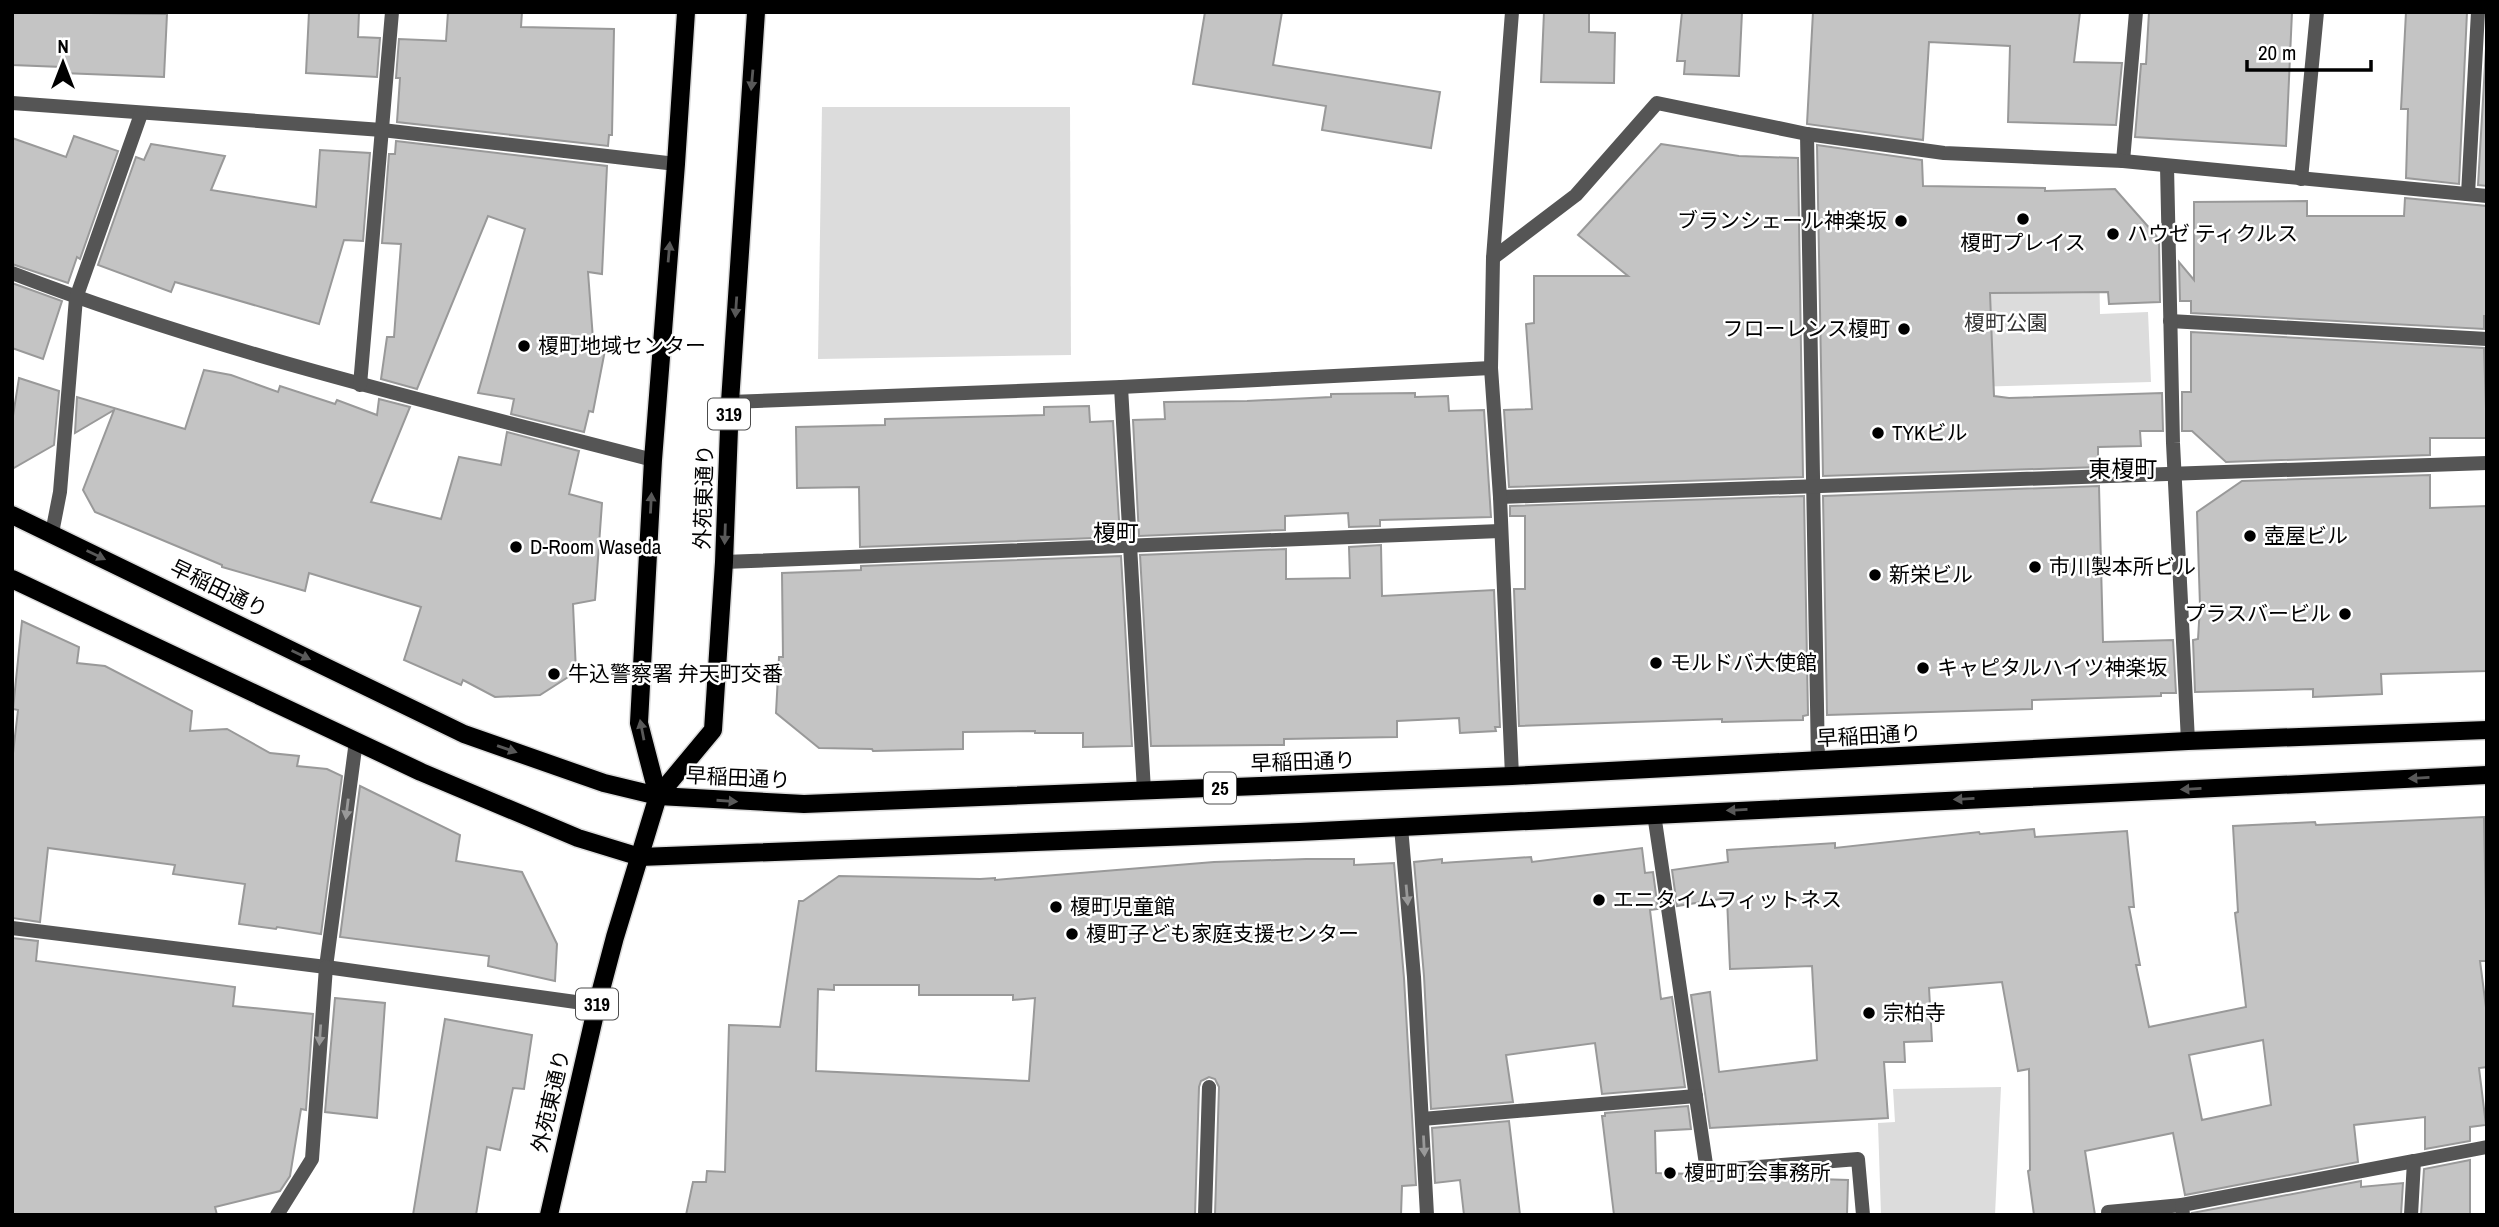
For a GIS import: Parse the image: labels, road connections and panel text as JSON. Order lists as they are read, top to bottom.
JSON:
{
  "streets": {
    "main road": [
      "319",
      "外苑東通り",
      "早稲田通り",
      "25"
    ]
  },
  "crossings": [
    ["外苑東通り", "早稲田通り"],
    ["外苑東通り", "25"]
  ],
  "districts": ["東榎町", "榎町"],
  "parks": ["榎町公園"],
  "places": [
    "榎町プレイス",
    "ブランシェール神楽坂",
    "ハウゼ ティクルス",
    "フローレンス榎町",
    "榎町地域センター",
    "TYKビル",
    "壺屋ビル",
    "D-Room Waseda",
    "市川製本所ビル",
    "新栄ビル",
    "プラスバービル",
    "モルドバ大使館",
    "キャピタルハイツ神楽坂",
    "牛込警察署 弁天町交番",
    "エニタイムフィットネス",
    "榎町児童館",
    "榎町子ども家庭支援センター",
    "宗柏寺",
    "榎町町会事務所"
  ],
  "scale_bar": "20 m",
  "north": "top"
}
